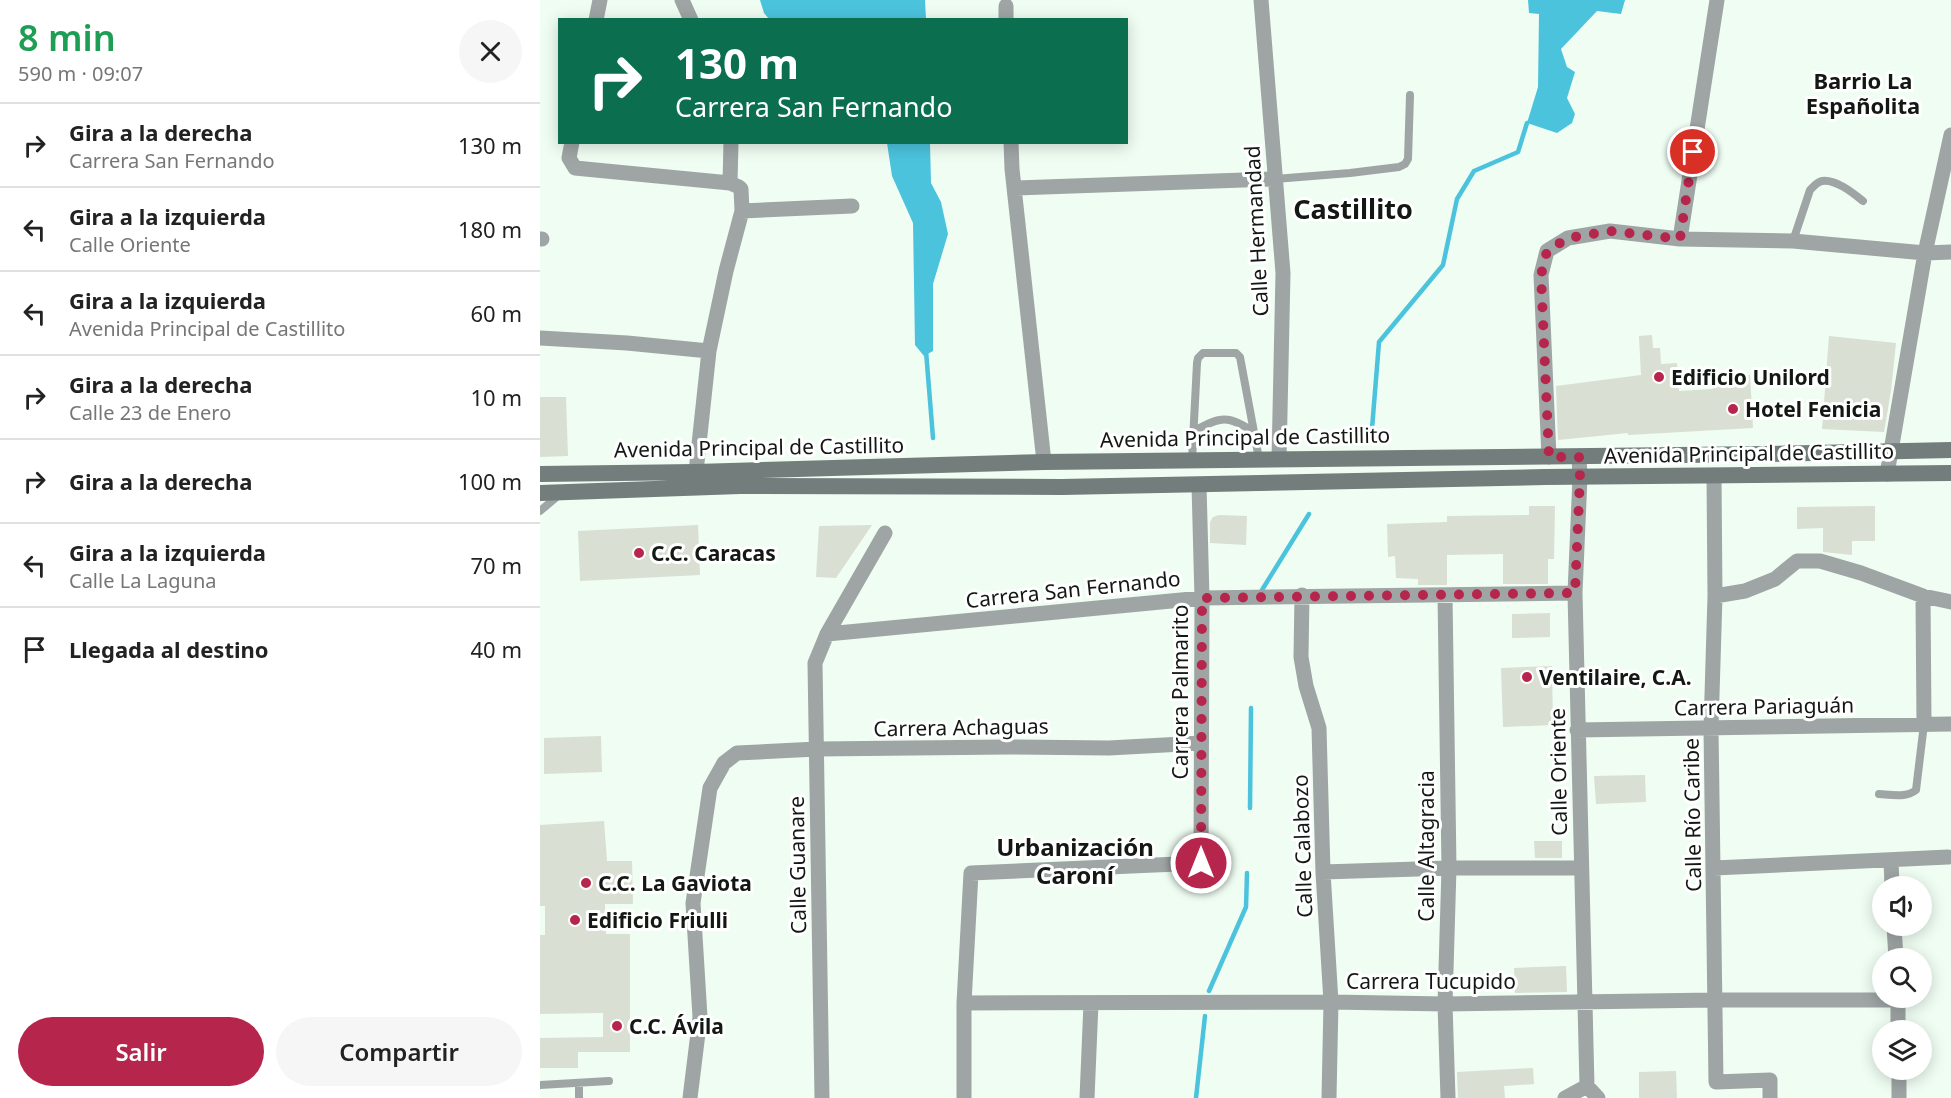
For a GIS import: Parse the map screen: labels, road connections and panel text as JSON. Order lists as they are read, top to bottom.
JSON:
{
  "streets": {
    "main road": ["Avenida Principal de Castillito"],
    "street": [
      "Calle Hermandad",
      "Carrera San Fernando",
      "Carrera Palmarito",
      "Carrera Pariaguán",
      "Carrera Achaguas",
      "Calle Oriente",
      "Calle Río Caribe",
      "Calle Calabozo",
      "Calle Altagracia",
      "Calle Guanare",
      "Carrera Tucupido"
    ]
  },
  "crossings": [
    ["Calle Hermandad", "Avenida Principal de Castillito"],
    ["Avenida Principal de Castillito", "Carrera Palmarito"],
    ["Avenida Principal de Castillito", "Calle Oriente"],
    ["Avenida Principal de Castillito", "Calle Río Caribe"],
    ["Carrera San Fernando", "Carrera Palmarito"],
    ["Carrera San Fernando", "Calle Oriente"],
    ["Carrera San Fernando", "Calle Calabozo"],
    ["Carrera San Fernando", "Calle Altagracia"],
    ["Carrera San Fernando", "Calle Guanare"],
    ["Carrera Palmarito", "Carrera Achaguas"],
    ["Carrera Palmarito", "Carrera Tucupido"],
    ["Carrera Pariaguán", "Calle Oriente"],
    ["Carrera Pariaguán", "Calle Río Caribe"],
    ["Carrera Achaguas", "Calle Guanare"],
    ["Calle Oriente", "Carrera Tucupido"],
    ["Calle Río Caribe", "Carrera Tucupido"],
    ["Calle Calabozo", "Carrera Tucupido"],
    ["Calle Altagracia", "Carrera Tucupido"]
  ],
  "districts": ["Barrio La Españolita", "Castillito", "Urbanización Caroní"],
  "places": [
    "Edificio Unilord",
    "Hotel Fenicia",
    "C.C. Caracas",
    "Ventilaire, C.A.",
    "C.C. La Gaviota",
    "Edificio Friulli",
    "C.C. Ávila"
  ],
  "page": {
    "heading": ["8 min", "590 m · 09:07"],
    "turn": ["130 m", "Carrera San Fernando"],
    "list": [
      {
        "name": "Gira a la derecha",
        "note": "Carrera San Fernando",
        "value": "130 m"
      },
      {
        "name": "Gira a la izquierda",
        "note": "Calle Oriente",
        "value": "180 m"
      },
      {
        "name": "Gira a la izquierda",
        "note": "Avenida Principal de Castillito",
        "value": "60 m"
      },
      {
        "name": "Gira a la derecha",
        "note": "Calle 23 de Enero",
        "value": "10 m"
      },
      {
        "name": "Gira a la derecha",
        "value": "100 m"
      },
      {
        "name": "Gira a la izquierda",
        "note": "Calle La Laguna",
        "value": "70 m"
      },
      {
        "name": "Llegada al destino",
        "value": "40 m"
      }
    ],
    "buttons": ["Salir", "Compartir"]
  }
}
